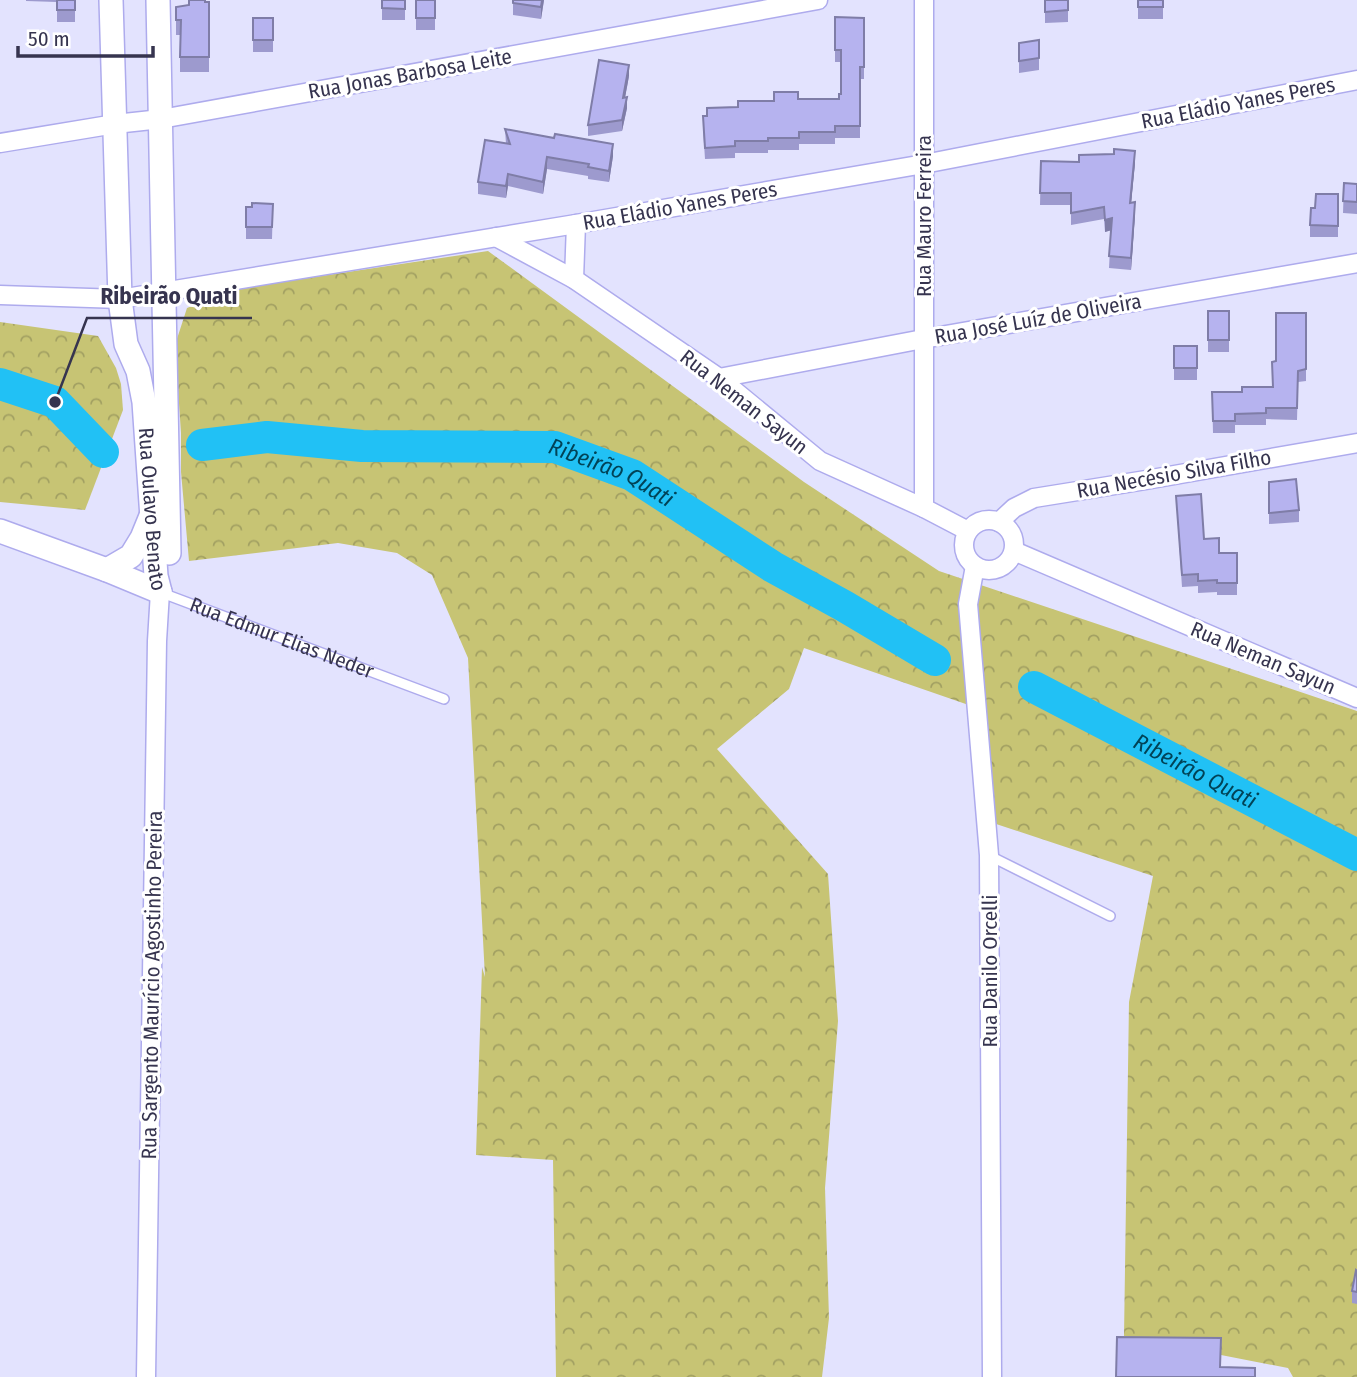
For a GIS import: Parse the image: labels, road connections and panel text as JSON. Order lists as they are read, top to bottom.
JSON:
{
  "streets": {
    "street": [
      "Rua Jonas Barbosa Leite",
      "Rua Eládio Yanes Peres",
      "Rua Mauro Ferreira",
      "Rua José Luíz de Oliveira",
      "Rua Neman Sayun",
      "Rua Necésio Silva Filho",
      "Rua Oulavo Benato",
      "Rua Edmur Elias Neder",
      "Rua Danilo Orcelli",
      "Rua Sargento Maurício Agostinho Pereira"
    ]
  },
  "crossings": [
    ["Rua Jonas Barbosa Leite", "Rua Oulavo Benato"],
    ["Rua Eládio Yanes Peres", "Rua Mauro Ferreira"],
    ["Rua Eládio Yanes Peres", "Rua Neman Sayun"],
    ["Rua Eládio Yanes Peres", "Rua Oulavo Benato"],
    ["Rua Mauro Ferreira", "Rua José Luíz de Oliveira"],
    ["Rua Mauro Ferreira", "Rua Neman Sayun"],
    ["Rua José Luíz de Oliveira", "Rua Neman Sayun"],
    ["Rua Neman Sayun", "Rua Necésio Silva Filho"],
    ["Rua Neman Sayun", "Rua Danilo Orcelli"],
    ["Rua Necésio Silva Filho", "Rua Danilo Orcelli"],
    ["Rua Oulavo Benato", "Rua Edmur Elias Neder"],
    ["Rua Oulavo Benato", "Rua Sargento Maurício Agostinho Pereira"],
    ["Rua Edmur Elias Neder", "Rua Sargento Maurício Agostinho Pereira"]
  ],
  "water": ["Ribeirão Quati"],
  "places": ["Ribeirão Quati"],
  "scale_bar": "50 m"
}
